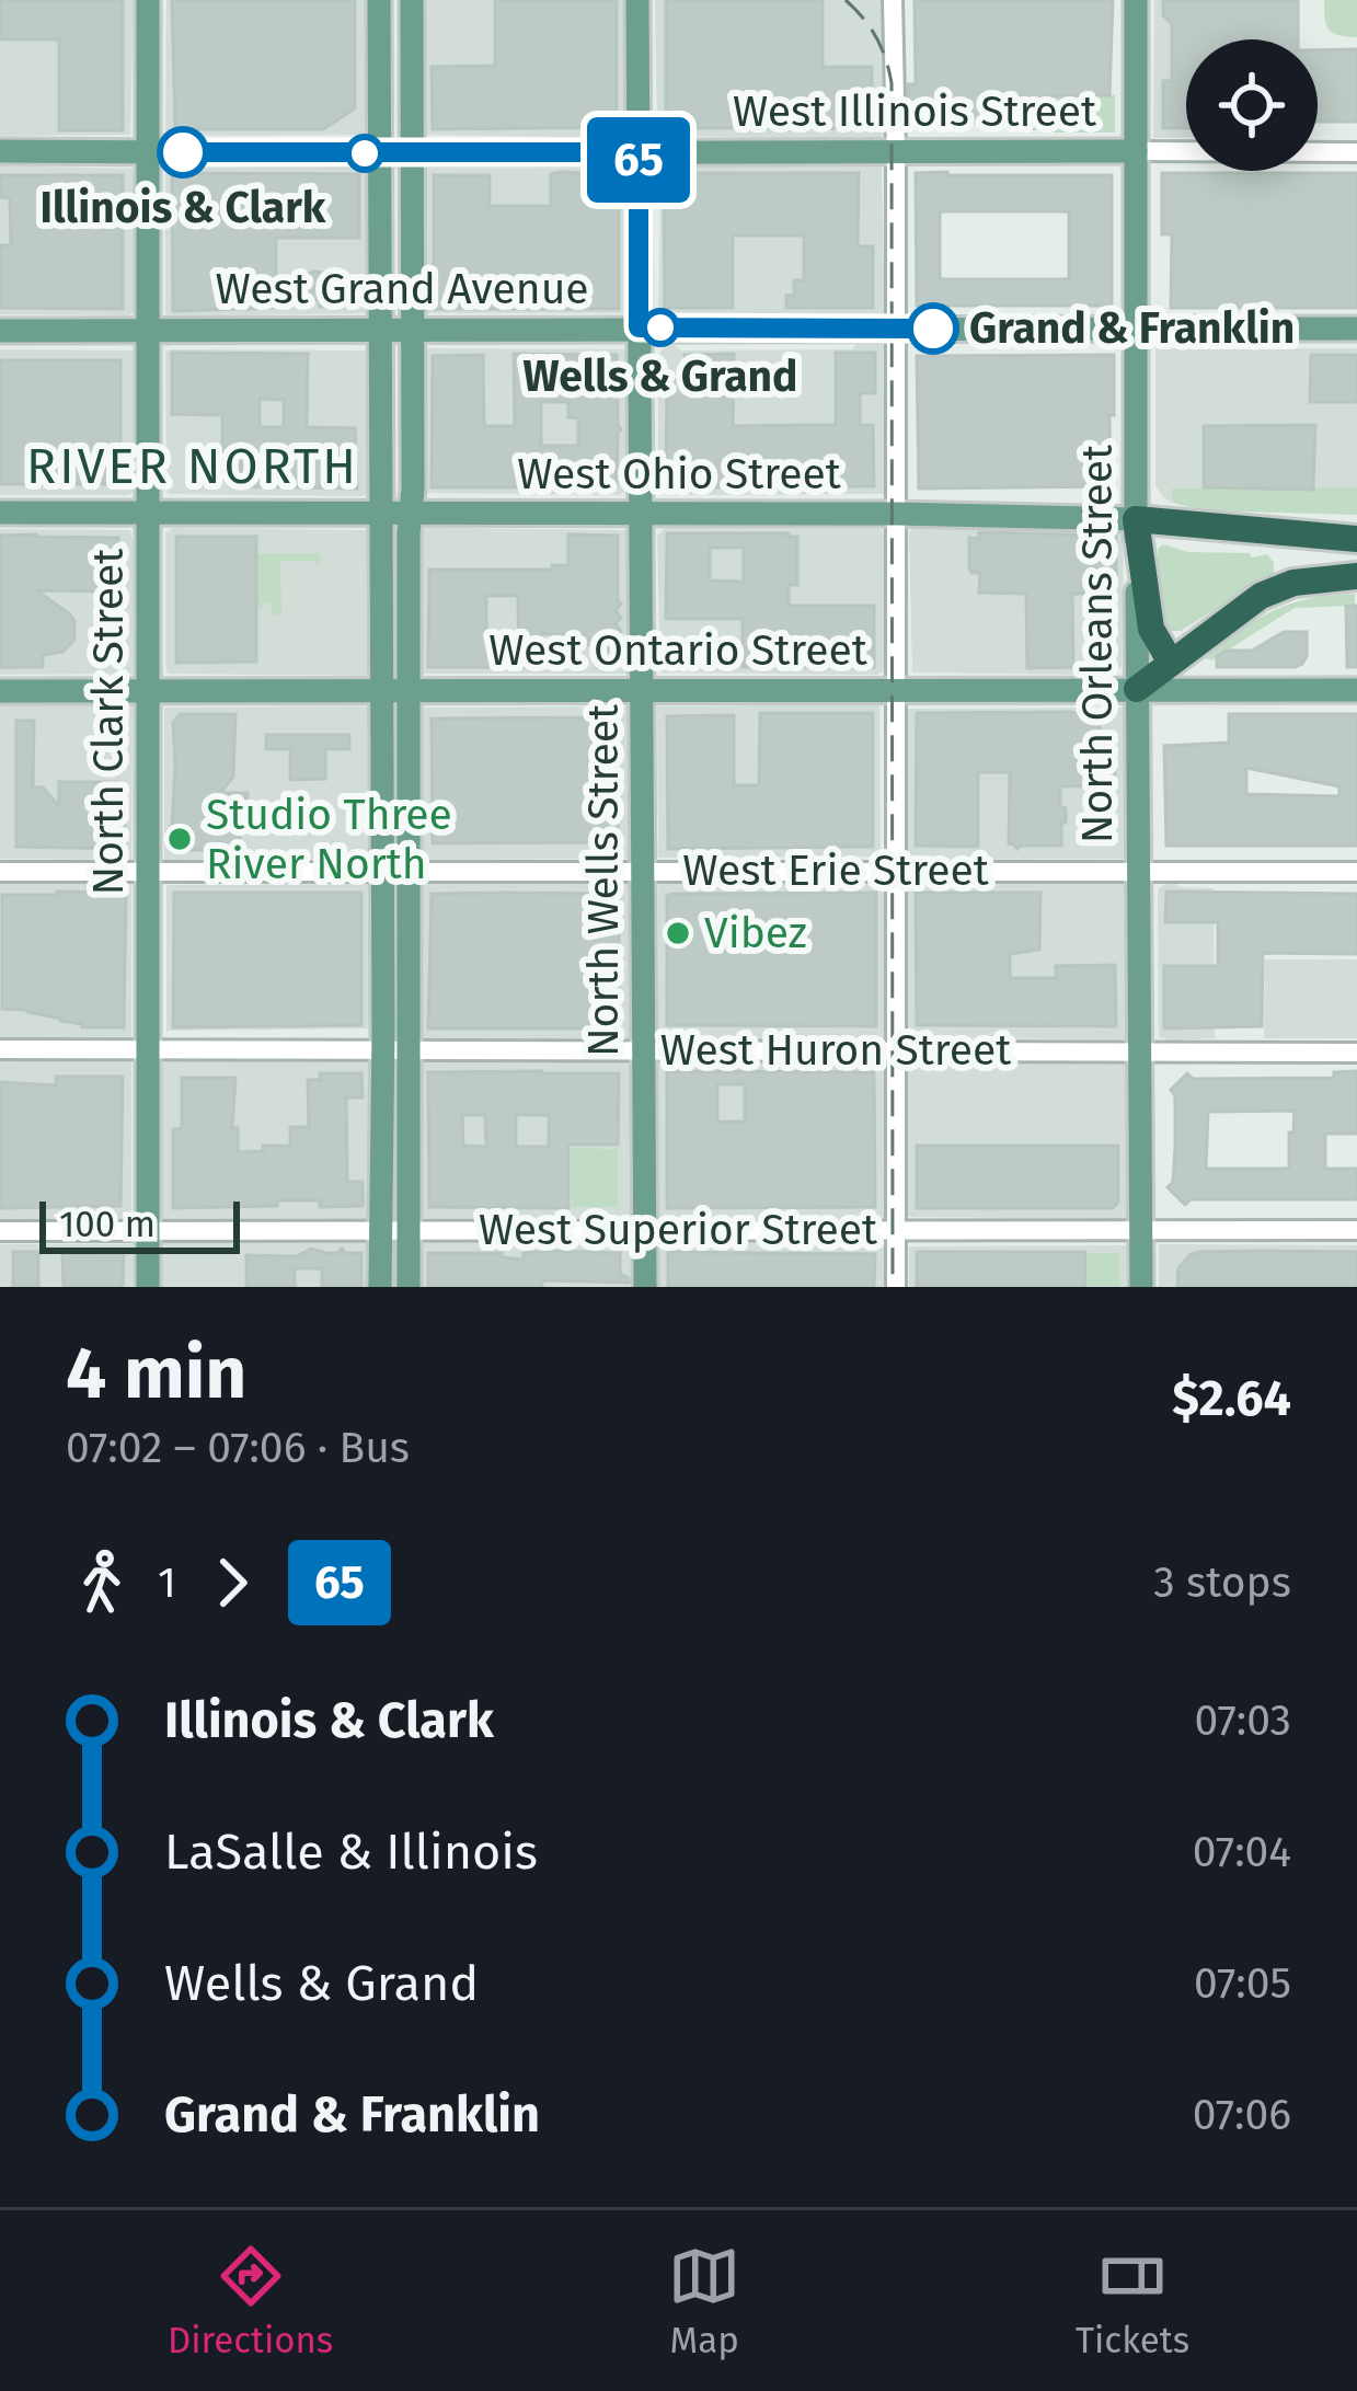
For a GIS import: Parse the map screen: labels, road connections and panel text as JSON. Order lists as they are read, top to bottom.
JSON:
{
  "streets": {
    "highway": ["West Ohio Street"],
    "main road": [
      "West Illinois Street",
      "West Grand Avenue",
      "North Orleans Street",
      "West Ontario Street",
      "North Clark Street",
      "North Wells Street"
    ],
    "street": ["West Erie Street", "West Huron Street", "West Superior Street"]
  },
  "crossings": [
    ["West Illinois Street", "North Orleans Street"],
    ["West Illinois Street", "North Clark Street"],
    ["West Illinois Street", "North Wells Street"],
    ["West Grand Avenue", "North Orleans Street"],
    ["West Grand Avenue", "North Clark Street"],
    ["West Grand Avenue", "North Wells Street"],
    ["West Ohio Street", "North Orleans Street"],
    ["West Ohio Street", "North Clark Street"],
    ["West Ohio Street", "North Wells Street"],
    ["North Orleans Street", "West Ontario Street"],
    ["North Orleans Street", "West Erie Street"],
    ["North Orleans Street", "West Huron Street"],
    ["North Orleans Street", "West Superior Street"],
    ["West Ontario Street", "North Clark Street"],
    ["West Ontario Street", "North Wells Street"],
    ["North Clark Street", "West Erie Street"],
    ["North Clark Street", "West Huron Street"],
    ["North Clark Street", "West Superior Street"],
    ["West Erie Street", "North Wells Street"],
    ["North Wells Street", "West Huron Street"],
    ["North Wells Street", "West Superior Street"]
  ],
  "districts": ["RIVER NORTH"],
  "places": [
    "Illinois & Clark",
    "Wells & Grand",
    "Grand & Franklin",
    "Studio Three River North",
    "Vibez"
  ],
  "lines": ["bus line 65"],
  "scale_bar": "100 m",
  "page": {
    "on_map": "65",
    "scale": "100 m",
    "heading": ["4 min", "07:02 – 07:06 · Bus", "$2.64"],
    "legs": ["1", "65", "3 stops"],
    "list": [
      {
        "name": "Illinois & Clark",
        "value": "07:03"
      },
      {
        "name": "LaSalle & Illinois",
        "value": "07:04"
      },
      {
        "name": "Wells & Grand",
        "value": "07:05"
      },
      {
        "name": "Grand & Franklin",
        "value": "07:06"
      }
    ],
    "tabs": ["Directions", "Map", "Tickets"]
  }
}
